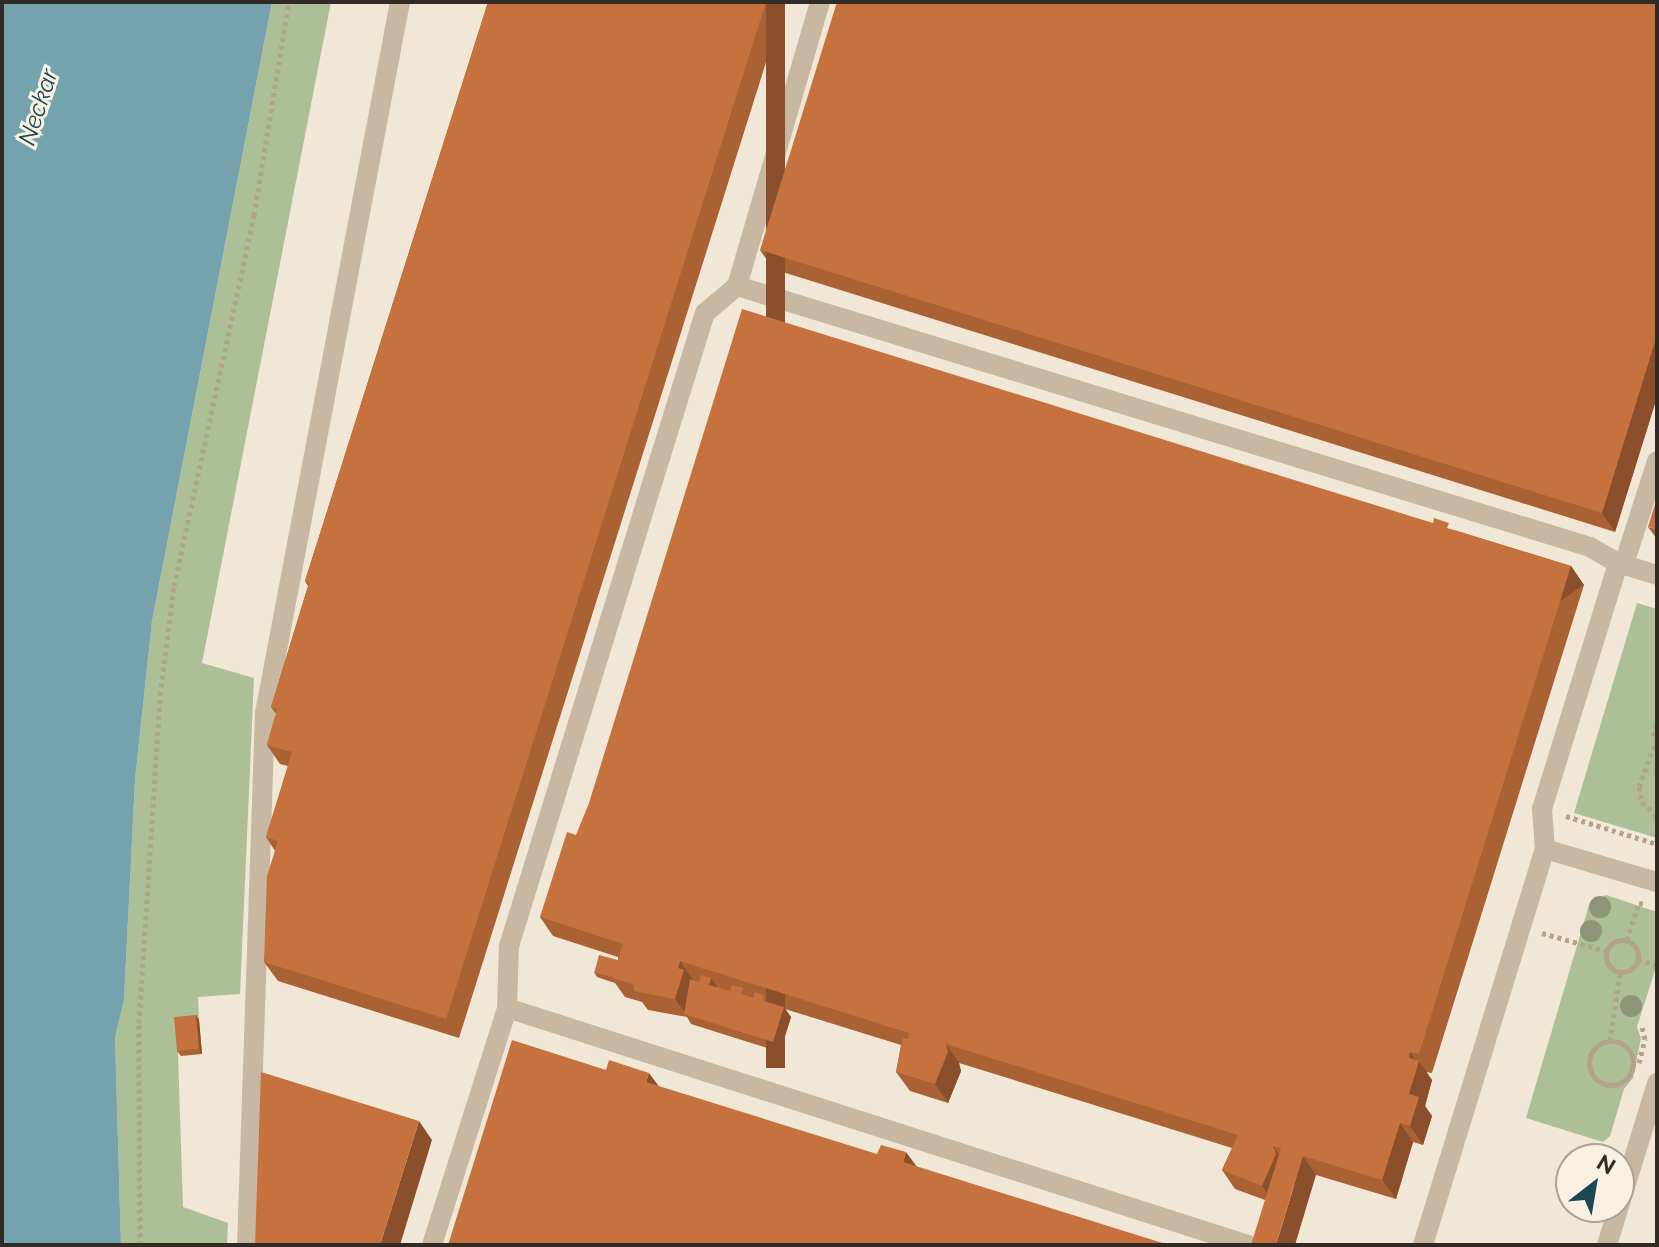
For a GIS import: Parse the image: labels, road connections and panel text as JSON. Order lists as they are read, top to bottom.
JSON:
{
  "water": ["Neckar"],
  "north": "top right"
}
